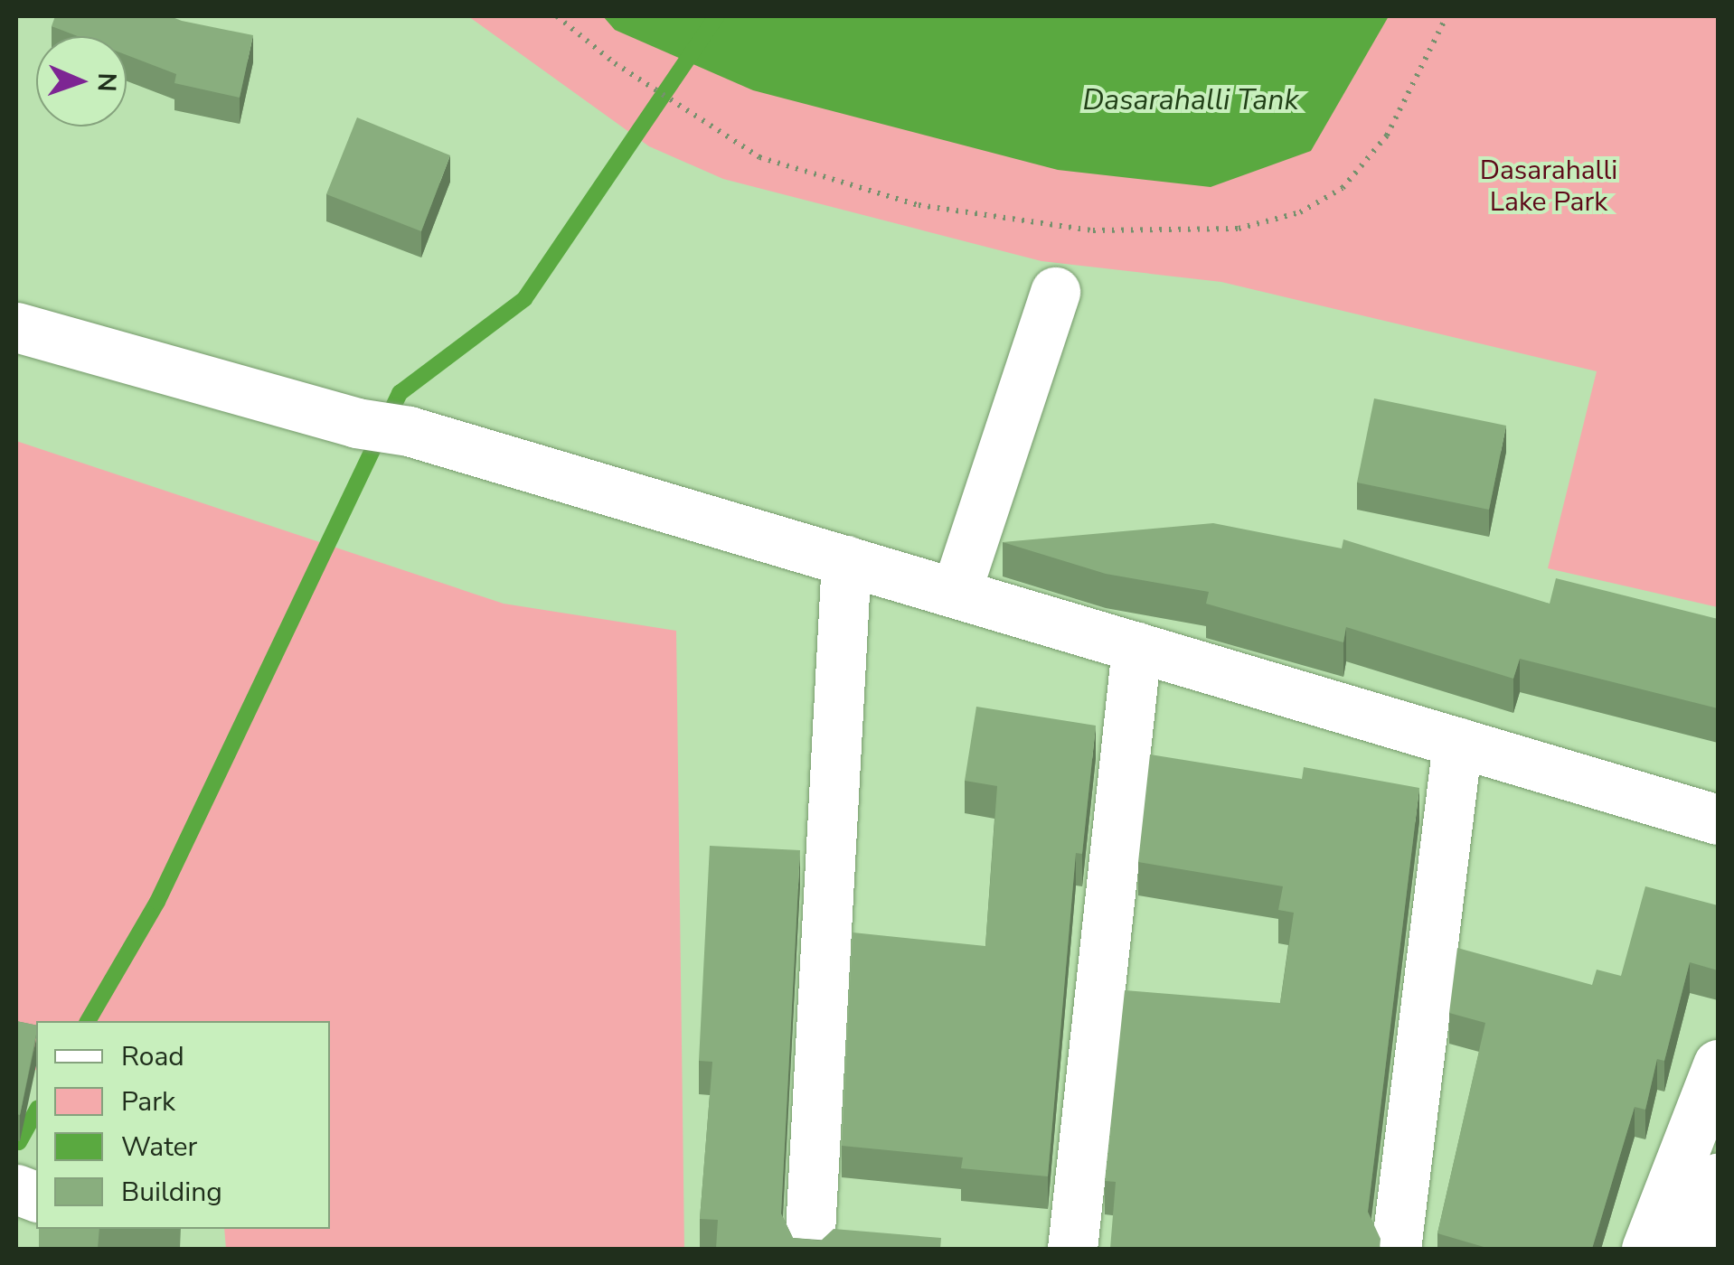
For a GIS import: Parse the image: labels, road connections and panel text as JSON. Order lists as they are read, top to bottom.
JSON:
{
  "water": ["Dasarahalli Tank"],
  "parks": ["Dasarahalli Lake Park"],
  "legend": [
    "Road",
    "Park",
    "Water",
    "Building"
  ],
  "north": "right"
}
